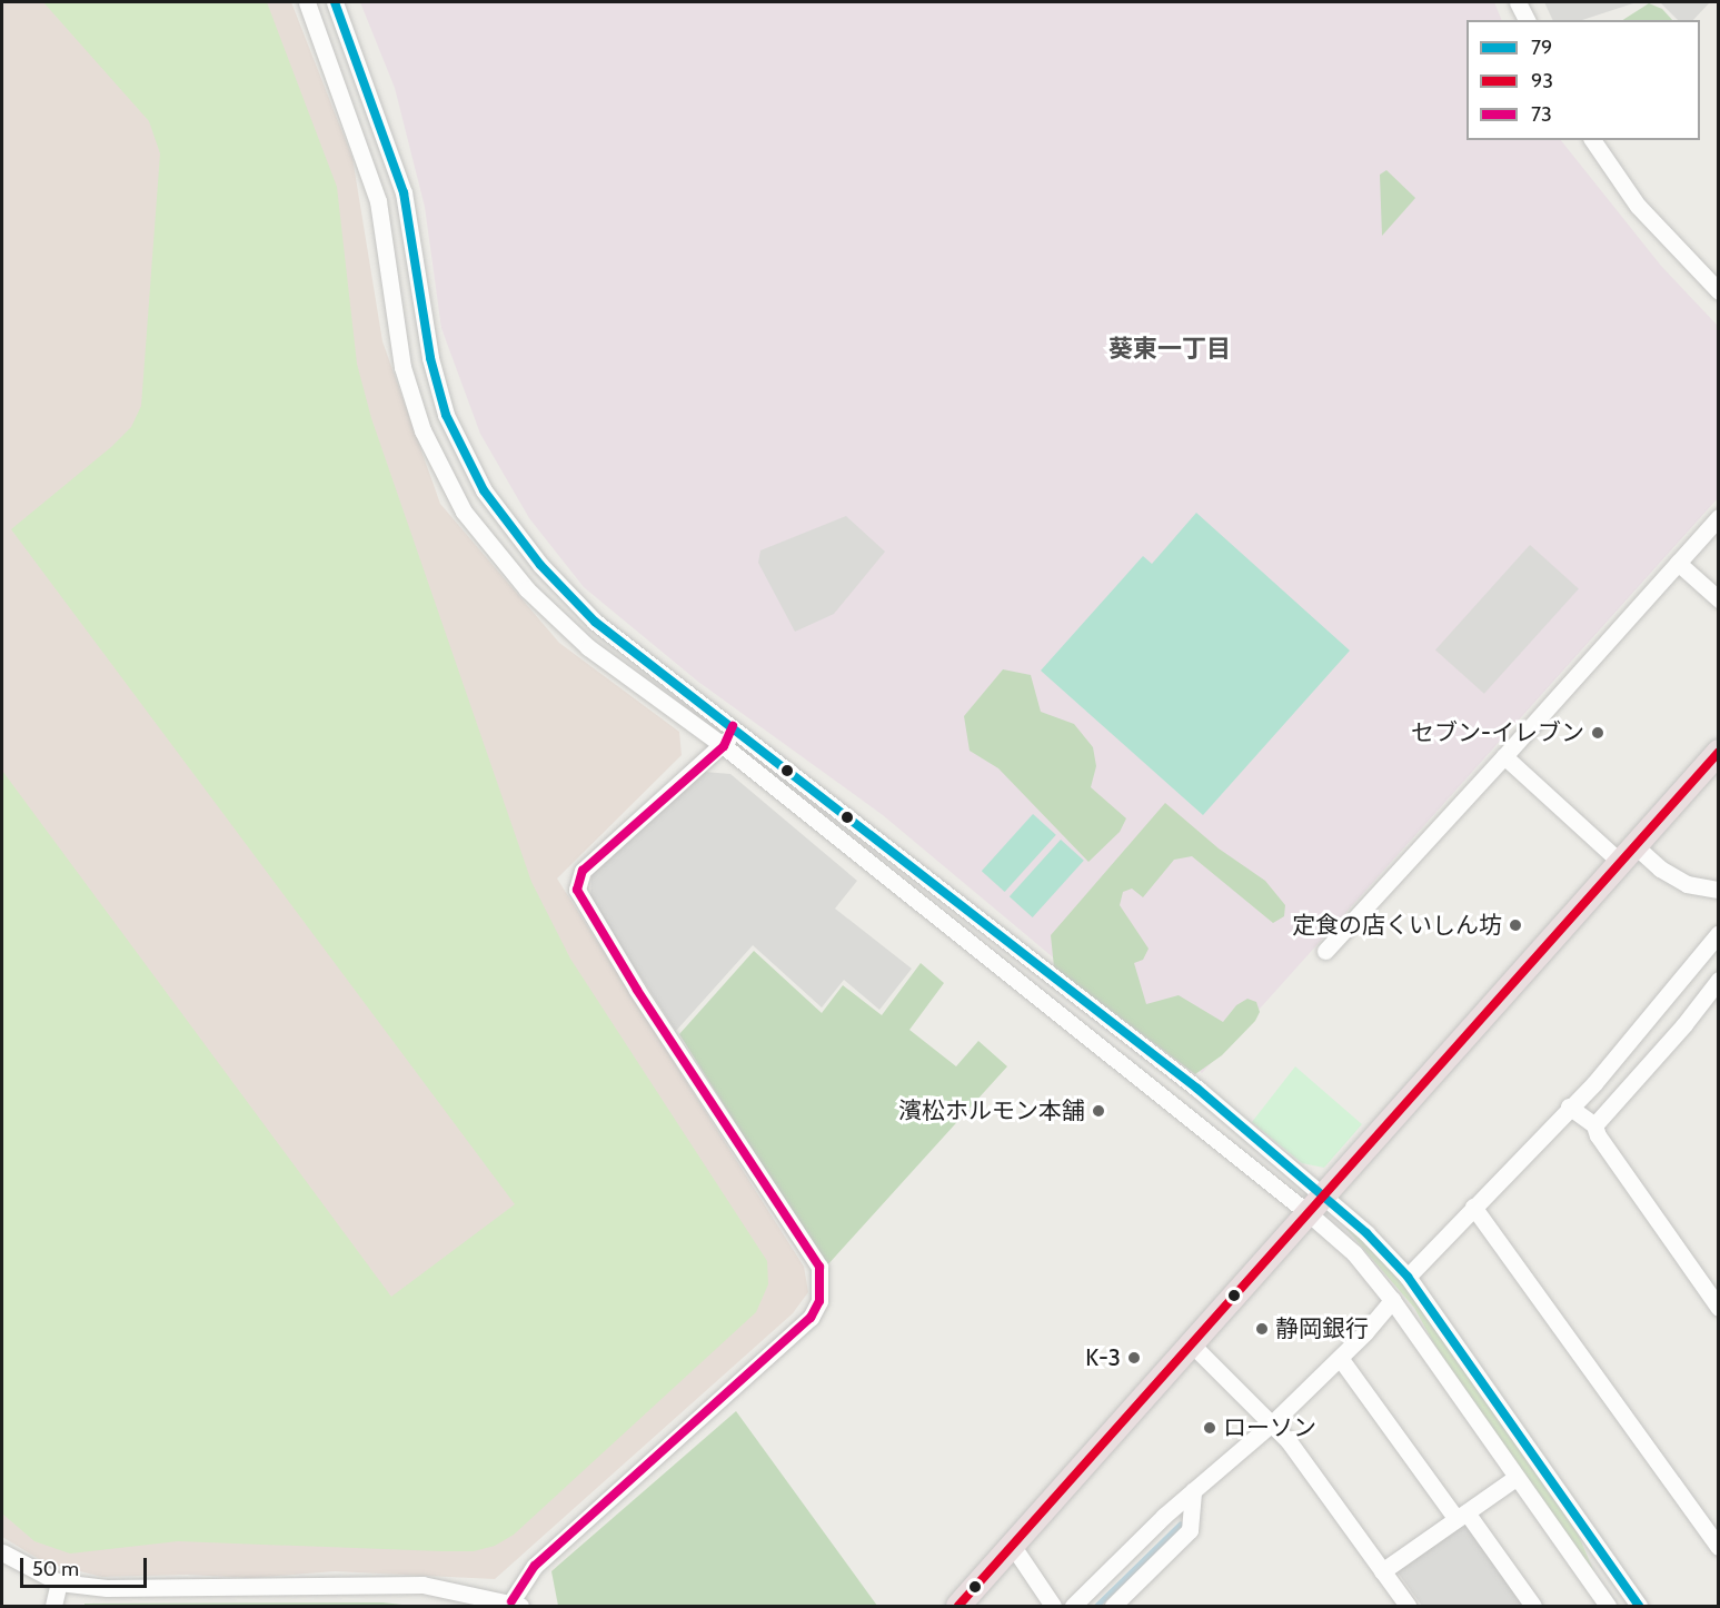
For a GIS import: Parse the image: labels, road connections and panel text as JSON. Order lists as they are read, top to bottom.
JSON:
{
  "districts": ["葵東一丁目"],
  "places": [
    "セブン-イレブン",
    "定食の店くいしん坊",
    "濱松ホルモン本舗",
    "静岡銀行",
    "K-3",
    "ローソン"
  ],
  "lines": ["transit line 79", "transit line 73", "transit line 93"],
  "legend": ["79", "93", "73"],
  "scale_bar": "50 m"
}
